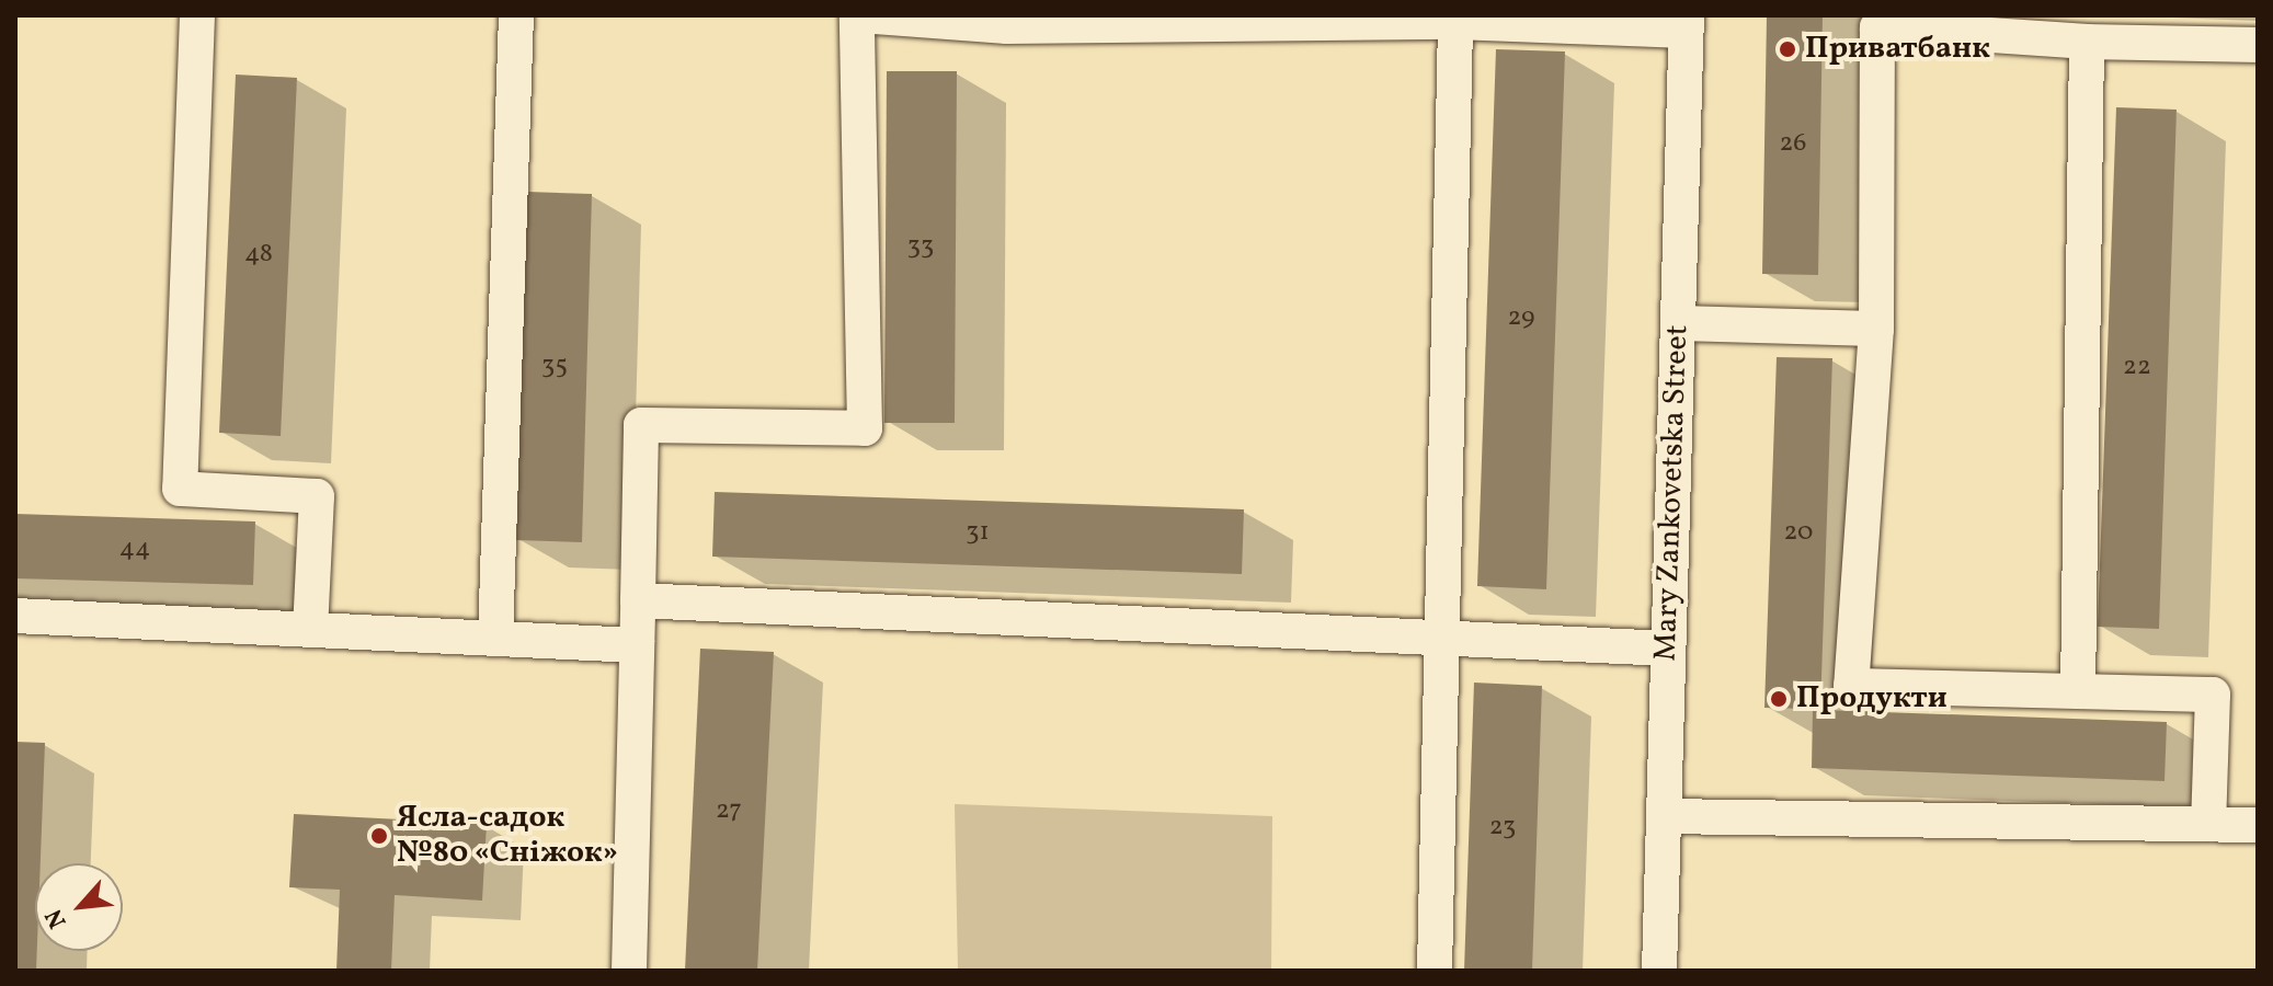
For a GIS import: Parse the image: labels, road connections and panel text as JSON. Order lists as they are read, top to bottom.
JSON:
{
  "streets": {
    "street": ["Mary Zankovetska Street"]
  },
  "places": ["Приватбанк", "Продукти", "Ясла-садок №80 «Сніжок»"],
  "house_numbers": [
    "26",
    "33",
    "48",
    "29",
    "35",
    "22",
    "31",
    "20",
    "44",
    "27",
    "23"
  ],
  "north": "bottom left"
}
